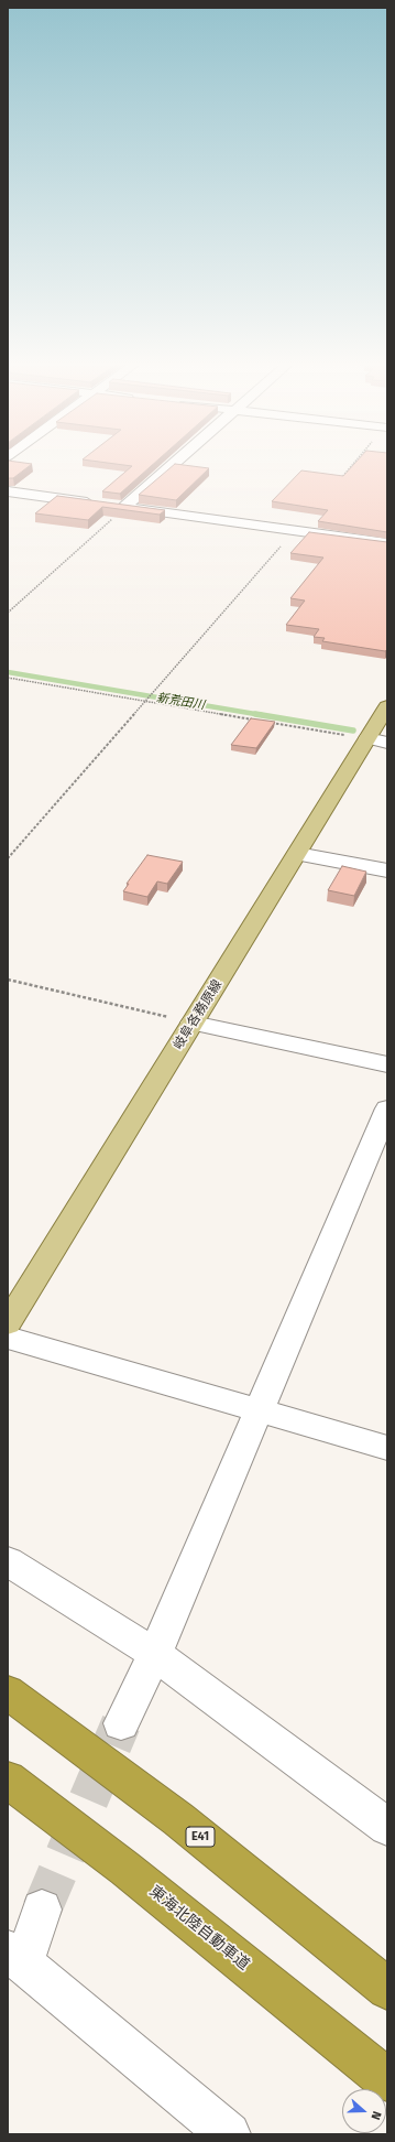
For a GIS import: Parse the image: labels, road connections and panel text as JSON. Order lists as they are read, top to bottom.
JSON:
{
  "streets": {
    "highway": ["E41", "東海北陸自動車道"],
    "main road": ["岐阜各務原線"]
  },
  "water": ["新荒田川"],
  "north": "right"
}
